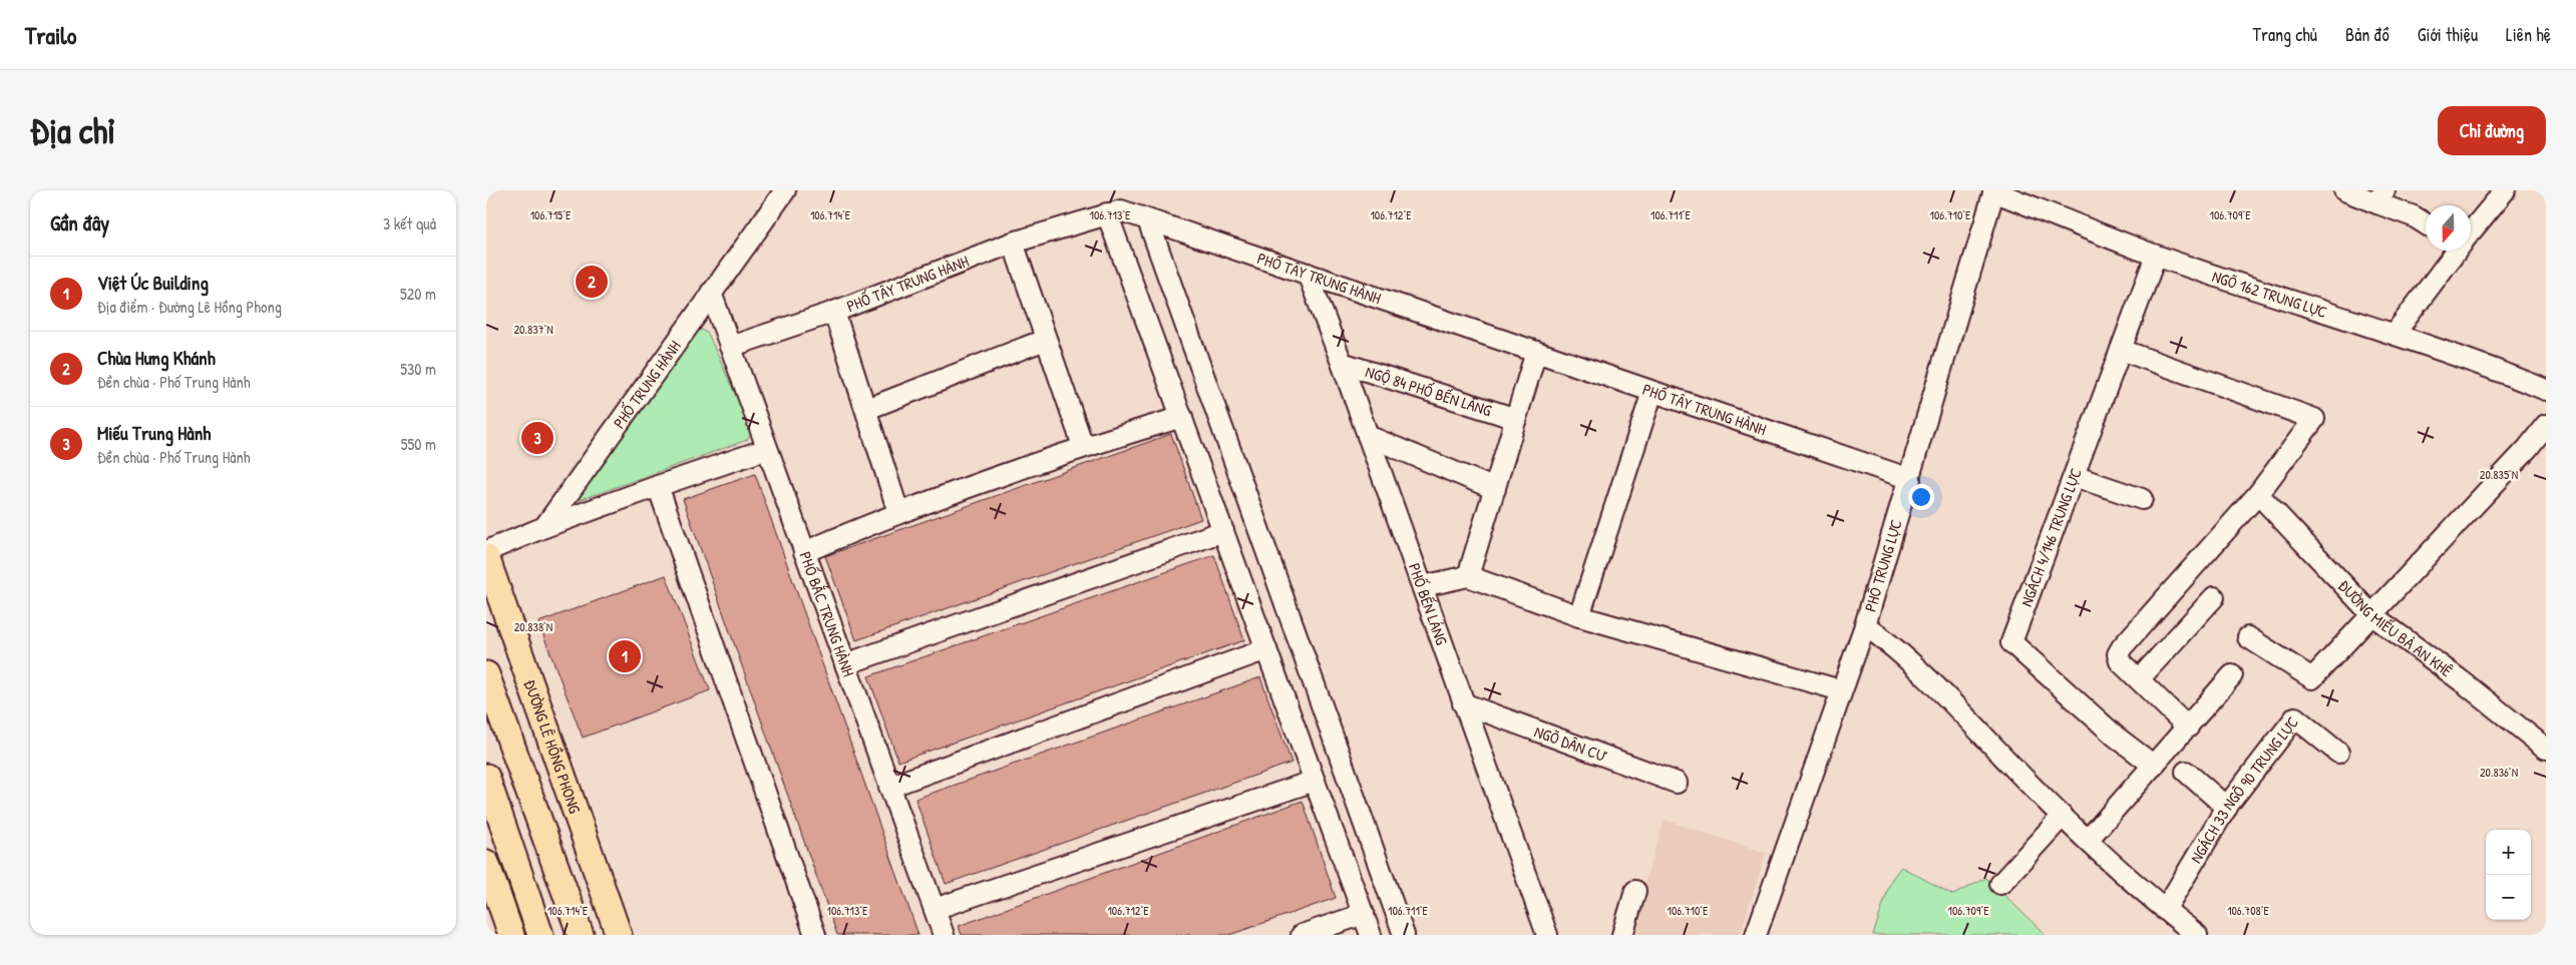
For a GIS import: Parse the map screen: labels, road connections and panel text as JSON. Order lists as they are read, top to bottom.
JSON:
{
  "streets": {
    "main road": ["ĐƯỜNG LÊ HỒNG PHONG"],
    "street": [
      "PHỐ TÂY TRUNG HÀNH",
      "NGÕ 162 TRUNG LỰC",
      "PHỐ TRUNG HÀNH",
      "NGỘ 84 PHỐ BẾN LẢNG",
      "NGÁCH 4/146 TRUNG LỰC",
      "PHỐ TRUNG LỰC",
      "PHỐ BẾN LÁNG",
      "PHỐ BẮC TRUNG HÀNH",
      "ĐƯỜNG MIẾU BÀ AN KHÊ",
      "NGÕ DÂN CƯ",
      "NGÁCH 33 NGÕ 90 TRUNG LỰC"
    ]
  },
  "crossings": [
    ["PHỐ TÂY TRUNG HÀNH", "PHỐ TRUNG LỰC"],
    ["PHỐ TÂY TRUNG HÀNH", "PHỐ BẾN LÁNG"],
    ["PHỐ TÂY TRUNG HÀNH", "PHỐ BẮC TRUNG HÀNH"],
    ["NGÕ 162 TRUNG LỰC", "NGÁCH 4/146 TRUNG LỰC"],
    ["NGÕ 162 TRUNG LỰC", "PHỐ TRUNG LỰC"],
    ["PHỐ TRUNG HÀNH", "PHỐ BẮC TRUNG HÀNH"],
    ["NGỘ 84 PHỐ BẾN LẢNG", "PHỐ BẾN LÁNG"],
    ["PHỐ BẾN LÁNG", "NGÕ DÂN CƯ"]
  ],
  "north": "bottom",
  "page": {
    "header": "Trailo",
    "nav": [
      "Trang chủ",
      "Bản đồ",
      "Giới thiệu",
      "Liên hệ"
    ],
    "buttons": "Chỉ đường",
    "title": "Địa chỉ",
    "heading": ["Gần đây", "3 kết quả"],
    "list": [
      {
        "mark": "1",
        "name": "Việt Úc Building",
        "note": "Địa điểm · Đường Lê Hồng Phong",
        "value": "520 m"
      },
      {
        "mark": "2",
        "name": "Chùa Hưng Khánh",
        "note": "Đền chùa · Phố Trung Hành",
        "value": "530 m"
      },
      {
        "mark": "3",
        "name": "Miếu Trung Hành",
        "note": "Đền chùa · Phố Trung Hành",
        "value": "550 m"
      }
    ],
    "pins": ["2", "3", "1"],
    "map_buttons": ["+", "−"]
  },
  "coordinates": [
    "106.715°E",
    "106.714°E",
    "106.713°E",
    "106.712°E",
    "106.711°E",
    "106.710°E",
    "106.709°E",
    "20.837°N",
    "20.835°N",
    "20.838°N",
    "20.836°N",
    "106.708°E"
  ]
}
